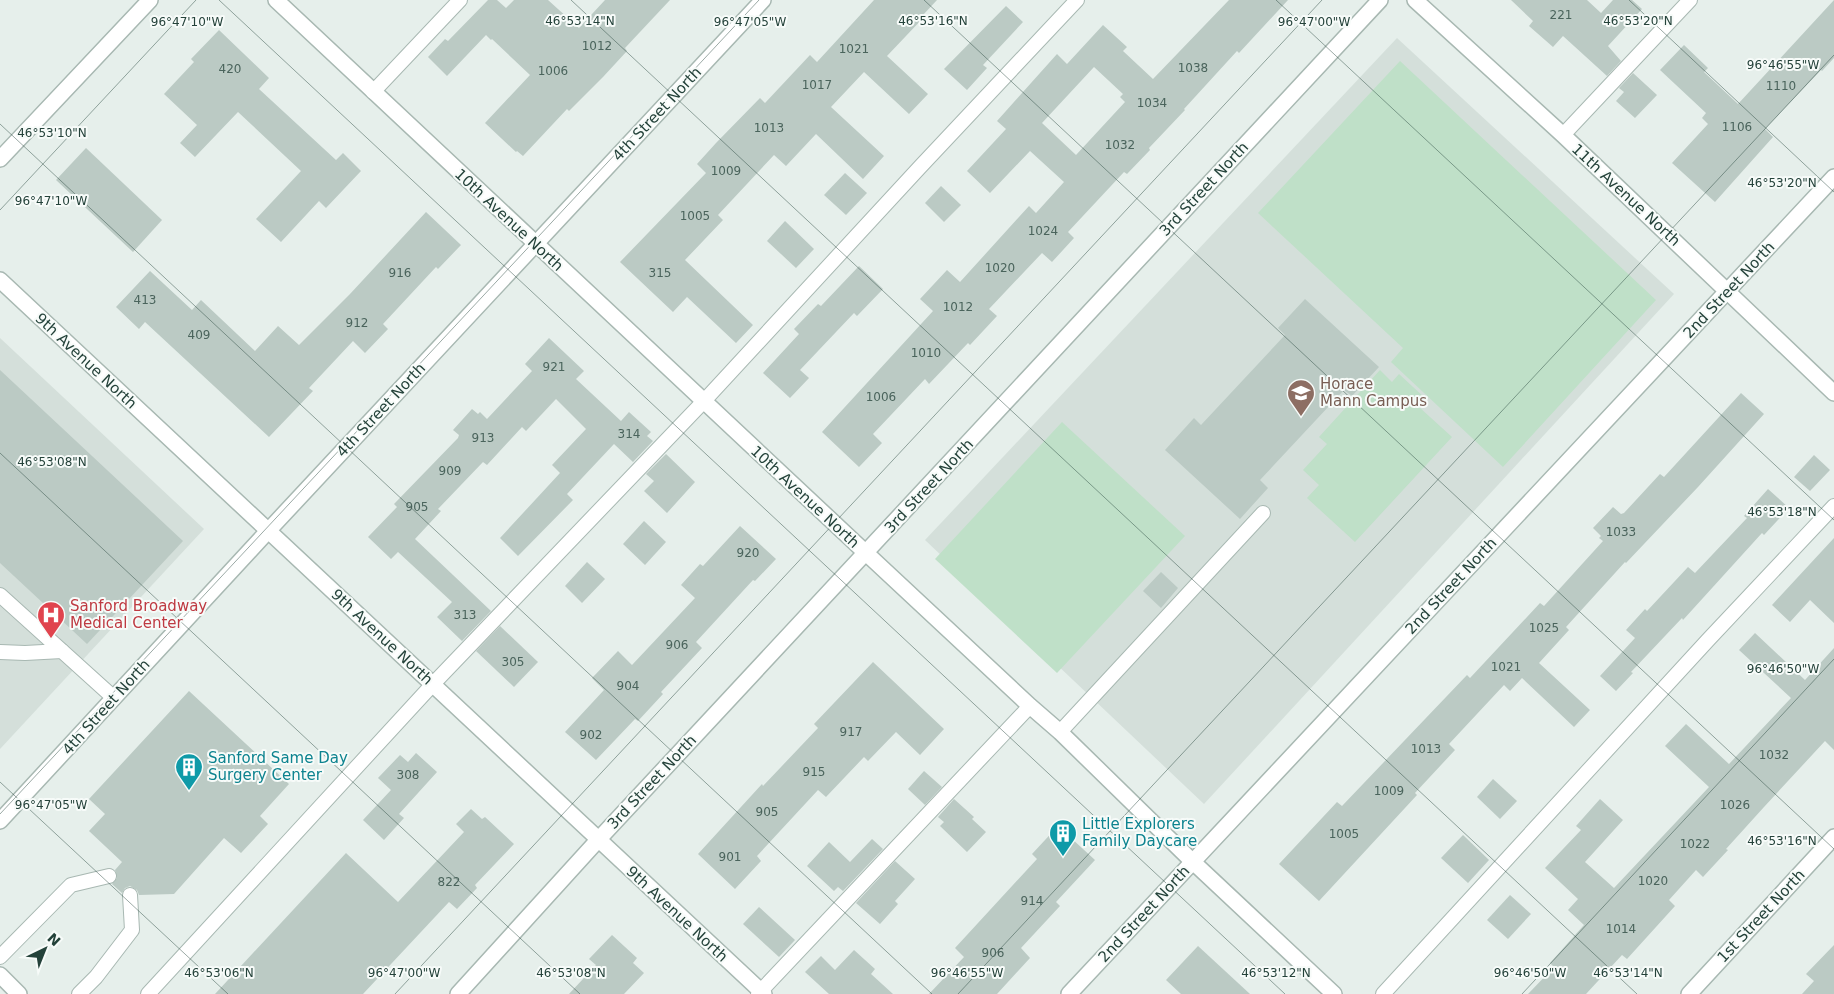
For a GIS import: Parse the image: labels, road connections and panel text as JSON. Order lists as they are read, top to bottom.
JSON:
{
  "streets": {
    "street": [
      "4th Street North",
      "3rd Street North",
      "11th Avenue North",
      "10th Avenue North",
      "2nd Street North",
      "9th Avenue North",
      "1st Street North"
    ]
  },
  "crossings": [
    ["4th Street North", "10th Avenue North"],
    ["4th Street North", "9th Avenue North"],
    ["3rd Street North", "10th Avenue North"],
    ["3rd Street North", "9th Avenue North"],
    ["11th Avenue North", "2nd Street North"],
    ["10th Avenue North", "2nd Street North"]
  ],
  "places": {
    "school or university": ["Horace Mann Campus"],
    "hospital": ["Sanford Broadway Medical Center"],
    "building": ["Sanford Same Day Surgery Center", "Little Explorers Family Daycare"]
  },
  "house_numbers": [
    "221",
    "1012",
    "1021",
    "1038",
    "420",
    "1006",
    "1017",
    "1110",
    "1034",
    "1106",
    "1013",
    "1032",
    "1009",
    "1005",
    "1024",
    "1020",
    "916",
    "315",
    "413",
    "1012",
    "912",
    "409",
    "1010",
    "921",
    "1006",
    "314",
    "913",
    "909",
    "905",
    "1033",
    "920",
    "313",
    "1025",
    "906",
    "305",
    "1021",
    "904",
    "917",
    "902",
    "1013",
    "1032",
    "915",
    "308",
    "1009",
    "1026",
    "905",
    "1005",
    "1022",
    "901",
    "1020",
    "822",
    "914",
    "1014",
    "906"
  ],
  "north": "top right",
  "coordinates": [
    "46°53'14\"N",
    "46°53'16\"N",
    "46°53'20\"N",
    "96°47'05\"W",
    "96°47'00\"W",
    "96°47'10\"W",
    "96°46'55\"W",
    "46°53'10\"N",
    "46°53'08\"N",
    "46°53'18\"N",
    "96°46'50\"W",
    "46°53'06\"N",
    "46°53'12\"N"
  ]
}
